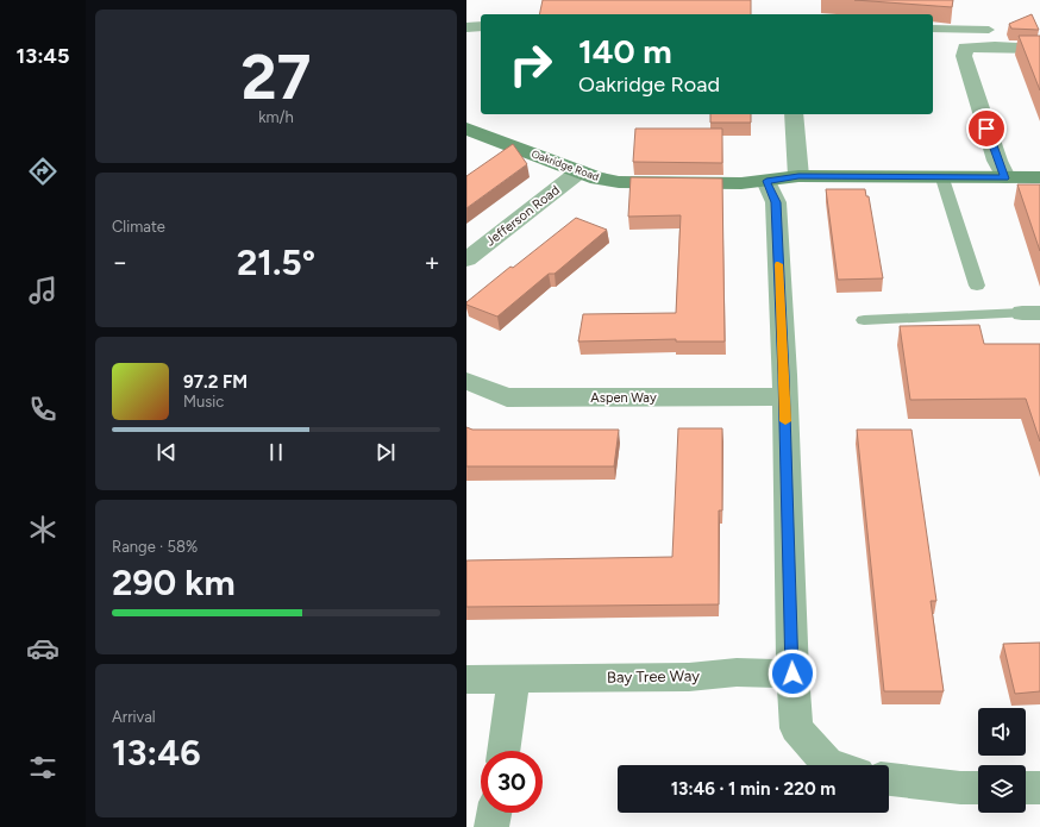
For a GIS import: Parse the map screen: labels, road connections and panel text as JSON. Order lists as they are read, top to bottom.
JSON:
{
  "streets": {
    "street": [
      "Oakridge Road",
      "Jefferson Road",
      "Aspen Way",
      "Bay Tree Way"
    ]
  },
  "crossings": [
    ["Oakridge Road", "Jefferson Road"]
  ],
  "page": {
    "tabs": "13:45",
    "tile": [
      ["27", "km/h"],
      "Climate",
      ["Range · 58%", "290 km"],
      ["Arrival", "13:46"]
    ],
    "turn": ["140 m", "Oakridge Road"],
    "heat": ["−", "21.5°", "+"],
    "song": ["97.2 FM", "Music"],
    "limit": "30",
    "trip": "13:46 · 1 min · 220 m"
  }
}
